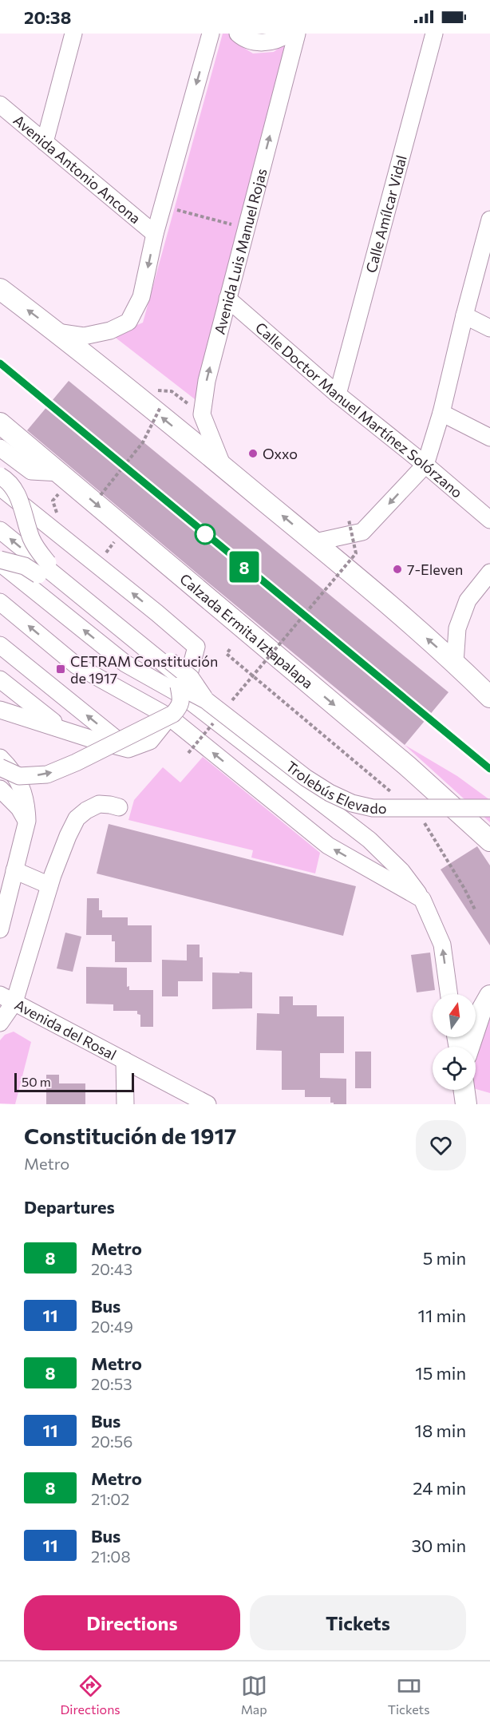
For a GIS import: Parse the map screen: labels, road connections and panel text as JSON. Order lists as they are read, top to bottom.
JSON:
{
  "streets": {
    "main road": ["Calzada Ermita Iztapalapa"],
    "street": [
      "Avenida Antonio Ancona",
      "Calle Amílcar Vidal",
      "Avenida Luis Manuel Rojas",
      "Calle Doctor Manuel Martínez Solórzano",
      "Trolebús Elevado",
      "Avenida del Rosal"
    ]
  },
  "crossings": [
    ["Calle Amílcar Vidal", "Calle Doctor Manuel Martínez Solórzano"],
    ["Avenida Luis Manuel Rojas", "Calle Doctor Manuel Martínez Solórzano"]
  ],
  "places": {
    "other": ["Oxxo", "7-Eleven"],
    "transit": ["CETRAM Constitución de 1917"]
  },
  "lines": ["metro line 8"],
  "scale_bar": "50 m",
  "north": "top",
  "page": {
    "status": "20:38",
    "on_map": "8",
    "scale": "50 m",
    "heading": [
      ["Constitución de 1917", "Metro"],
      "Departures"
    ],
    "list": [
      {
        "mark": "8",
        "name": "Metro",
        "note": "20:43",
        "value": "5 min"
      },
      {
        "mark": "11",
        "name": "Bus",
        "note": "20:49",
        "value": "11 min"
      },
      {
        "mark": "8",
        "name": "Metro",
        "note": "20:53",
        "value": "15 min"
      },
      {
        "mark": "11",
        "name": "Bus",
        "note": "20:56",
        "value": "18 min"
      },
      {
        "mark": "8",
        "name": "Metro",
        "note": "21:02",
        "value": "24 min"
      },
      {
        "mark": "11",
        "name": "Bus",
        "note": "21:08",
        "value": "30 min"
      }
    ],
    "buttons": ["Directions", "Tickets"],
    "tabs": ["Directions", "Map", "Tickets"]
  }
}
